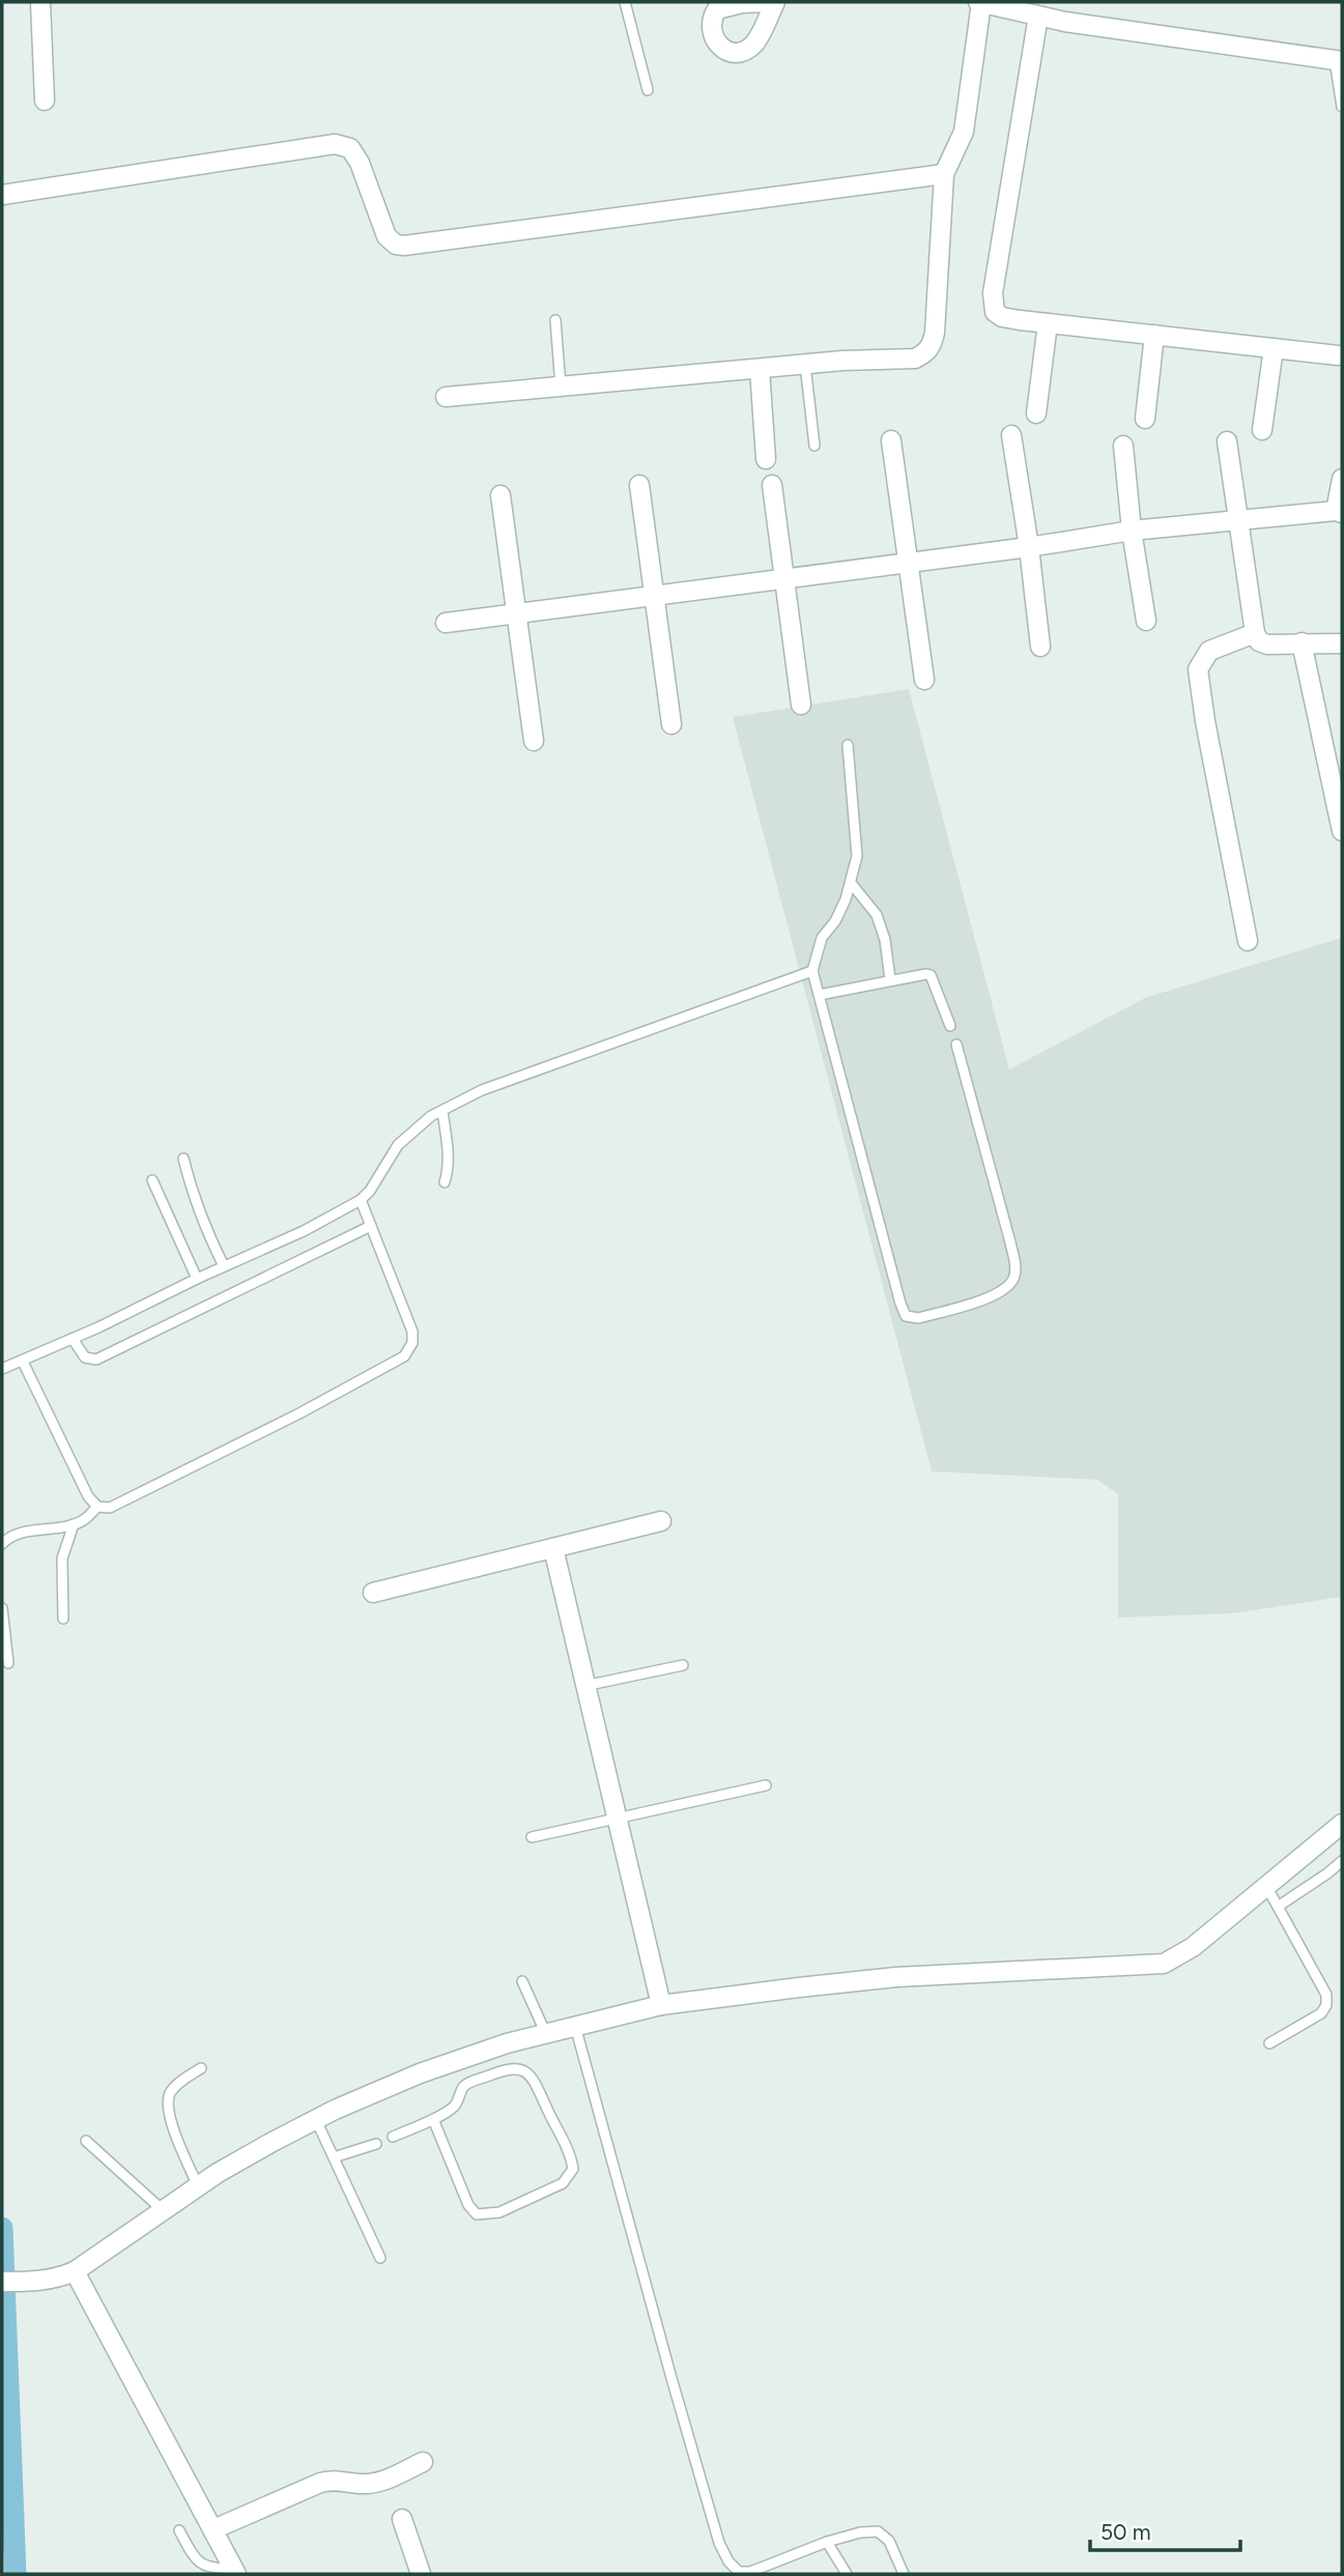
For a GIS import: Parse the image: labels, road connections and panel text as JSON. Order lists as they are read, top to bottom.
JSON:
{
  "scale_bar": "50 m"
}
